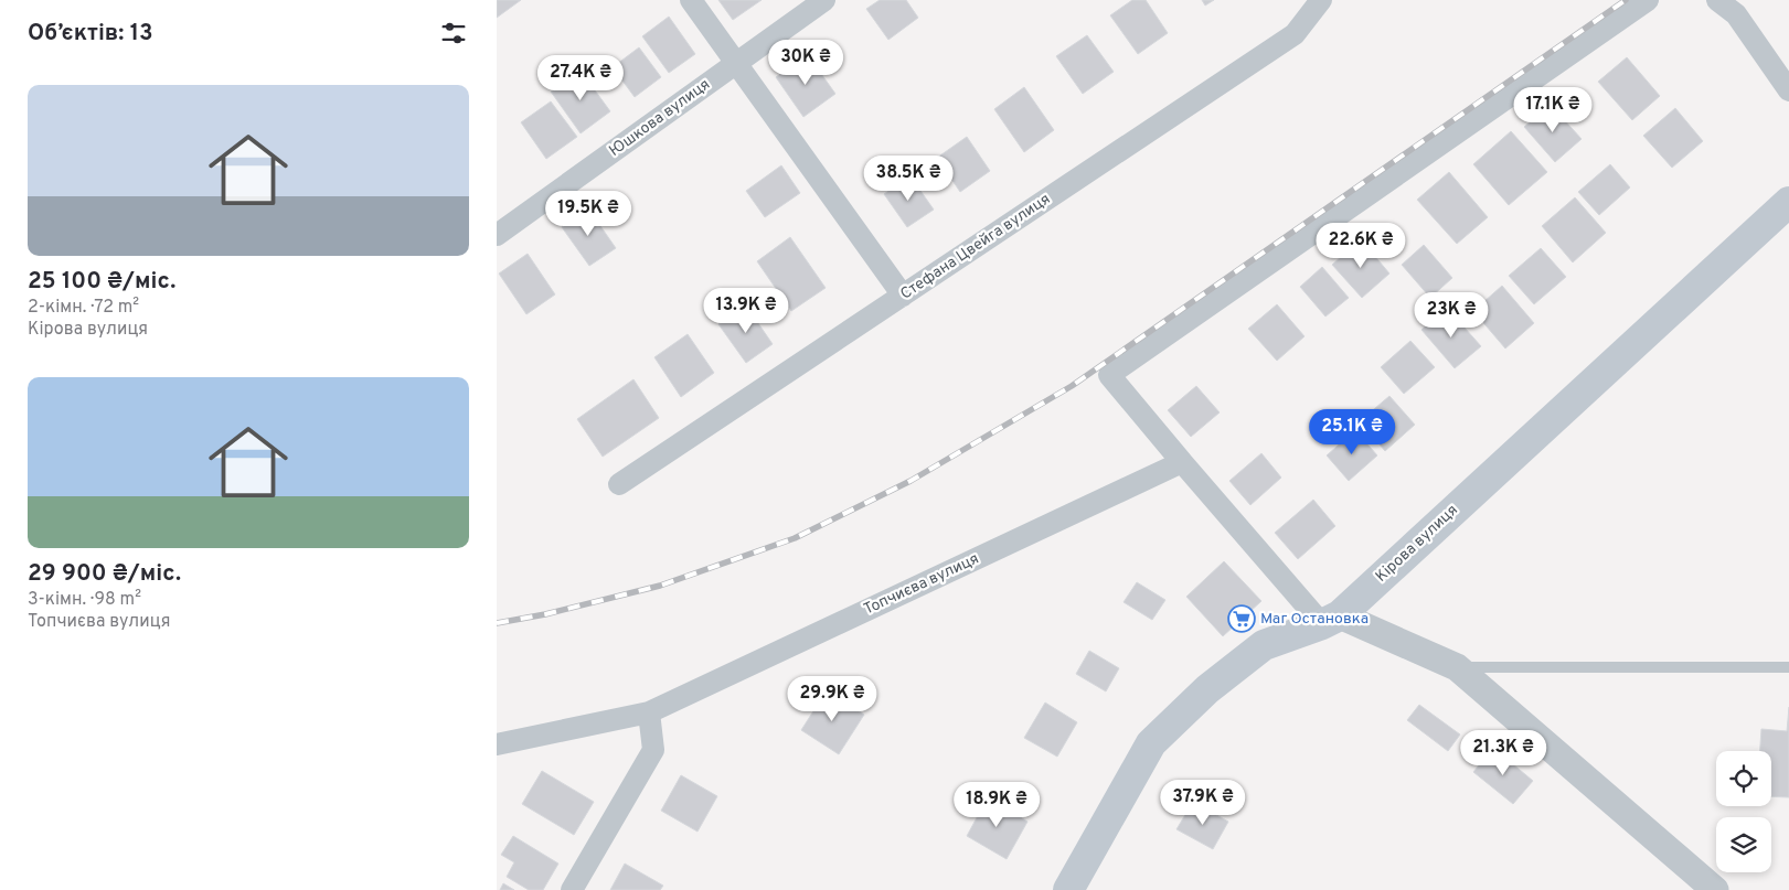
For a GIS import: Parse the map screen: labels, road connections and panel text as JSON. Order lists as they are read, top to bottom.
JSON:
{
  "streets": {
    "main road": ["Кірова вулиця"],
    "street": ["Юшкова вулиця", "Стефана Цвейга вулиця", "Топчиєва вулиця"]
  },
  "places": {
    "supermarket": ["Маг Остановка"]
  },
  "page": {
    "heading": "Об’єктів: 13",
    "price": [
      "30K ₴",
      "27.4K ₴",
      "17.1K ₴",
      "38.5K ₴",
      "19.5K ₴",
      "22.6K ₴",
      "13.9K ₴",
      "23K ₴",
      "25.1K ₴",
      "29.9K ₴",
      "21.3K ₴",
      "37.9K ₴",
      "18.9K ₴"
    ],
    "list": [
      {
        "name": "25 100 ₴/міс.",
        "note": "2-кімн. · 72 m² · Кірова вулиця"
      },
      {
        "name": "29 900 ₴/міс.",
        "note": "3-кімн. · 98 m² · Топчиєва вулиця"
      }
    ]
  }
}
